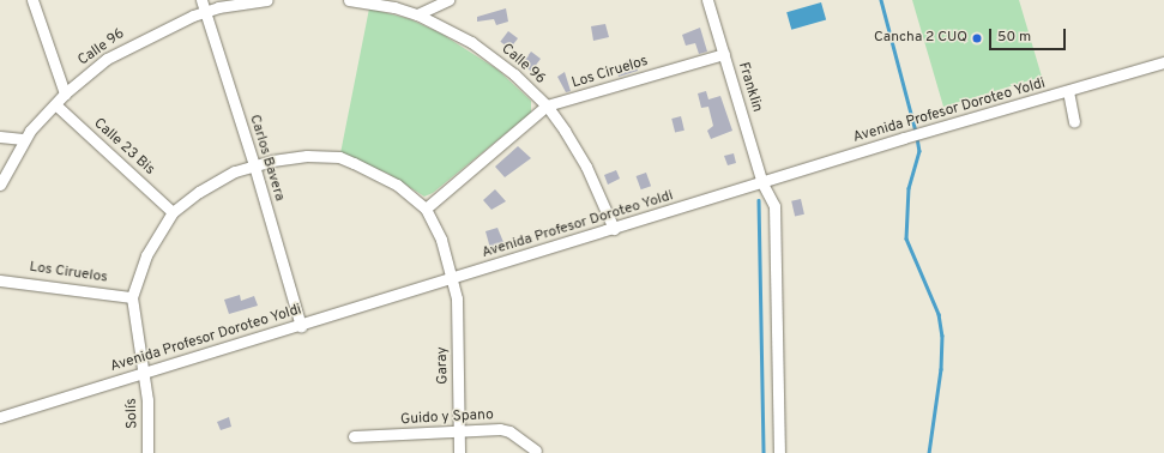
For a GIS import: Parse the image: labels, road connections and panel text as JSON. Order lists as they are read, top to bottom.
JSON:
{
  "streets": {
    "street": [
      "Calle 96",
      "Los Ciruelos",
      "Franklin",
      "Avenida Profesor Doroteo Yoldi",
      "Calle 23 Bis",
      "Carlos Bavera",
      "Garay",
      "Solís",
      "Guido y Spano"
    ]
  },
  "crossings": [
    ["Calle 96", "Los Ciruelos"],
    ["Calle 96", "Avenida Profesor Doroteo Yoldi"],
    ["Calle 96", "Calle 23 Bis"],
    ["Calle 96", "Carlos Bavera"],
    ["Los Ciruelos", "Franklin"],
    ["Los Ciruelos", "Garay"],
    ["Los Ciruelos", "Solís"],
    ["Franklin", "Avenida Profesor Doroteo Yoldi"],
    ["Avenida Profesor Doroteo Yoldi", "Carlos Bavera"],
    ["Avenida Profesor Doroteo Yoldi", "Garay"],
    ["Avenida Profesor Doroteo Yoldi", "Solís"],
    ["Garay", "Guido y Spano"]
  ],
  "places": ["Cancha 2 CUQ"],
  "scale_bar": "50 m"
}
